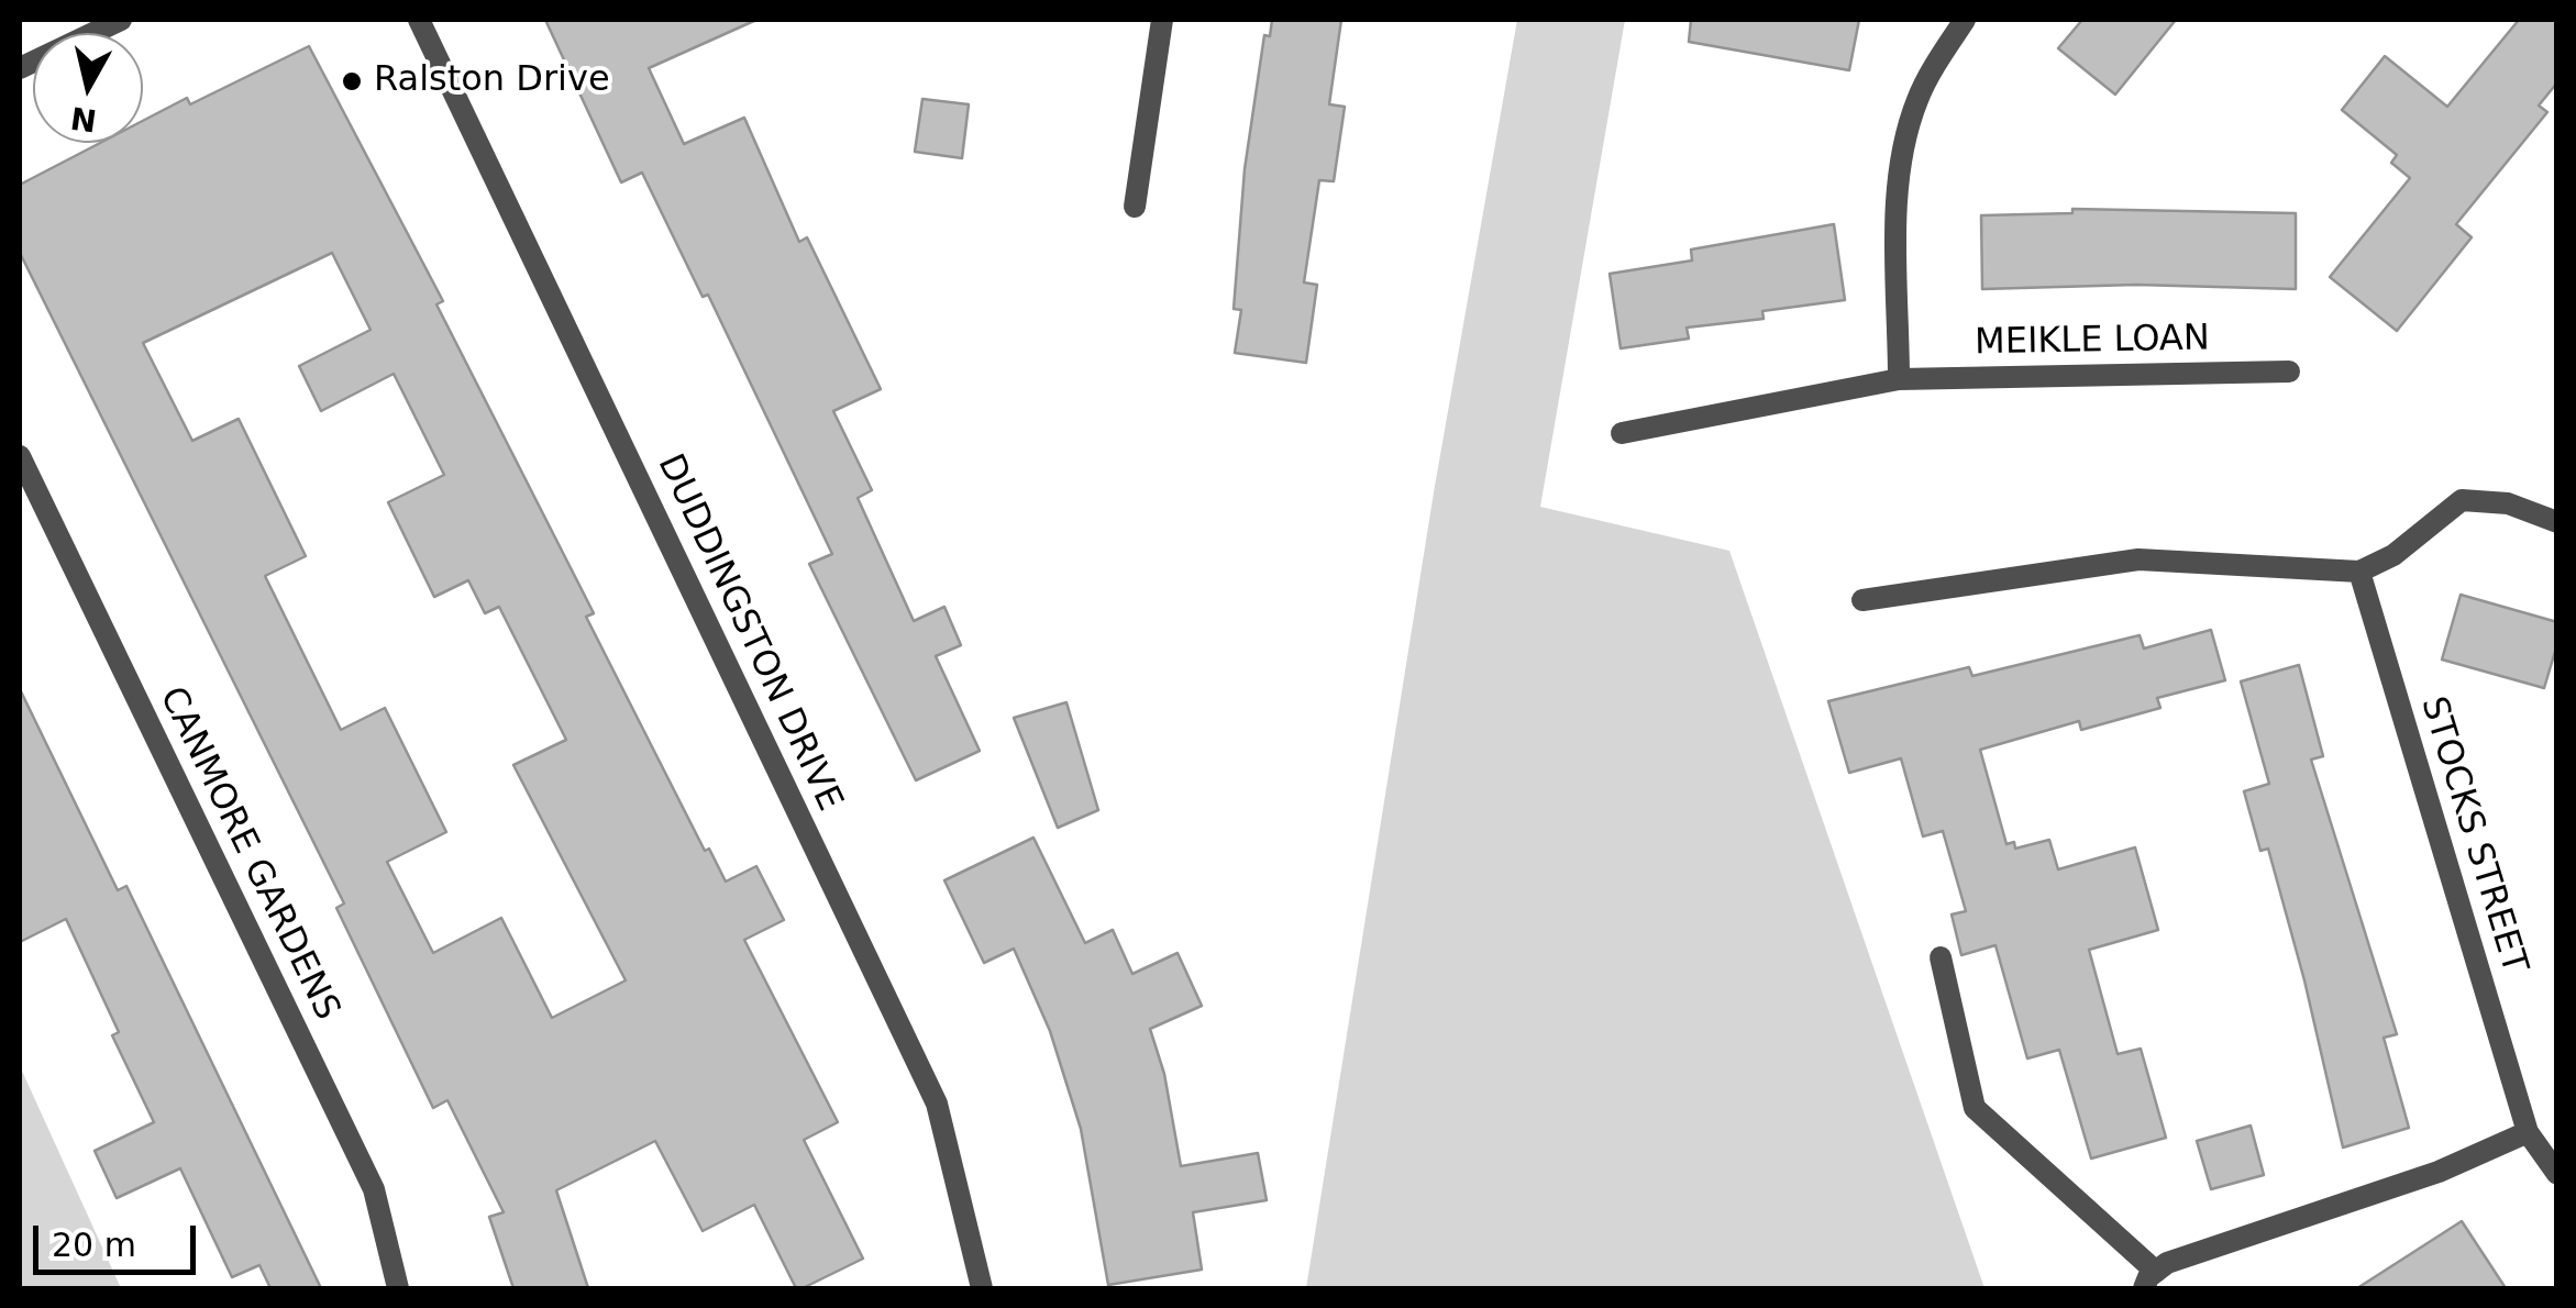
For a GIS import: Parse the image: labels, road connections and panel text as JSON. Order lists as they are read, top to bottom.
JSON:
{
  "streets": {
    "street": [
      "MEIKLE LOAN",
      "DUDDINGSTON DRIVE",
      "STOCKS STREET",
      "CANMORE GARDENS"
    ]
  },
  "places": ["Ralston Drive"],
  "scale_bar": "20 m",
  "north": "bottom"
}
